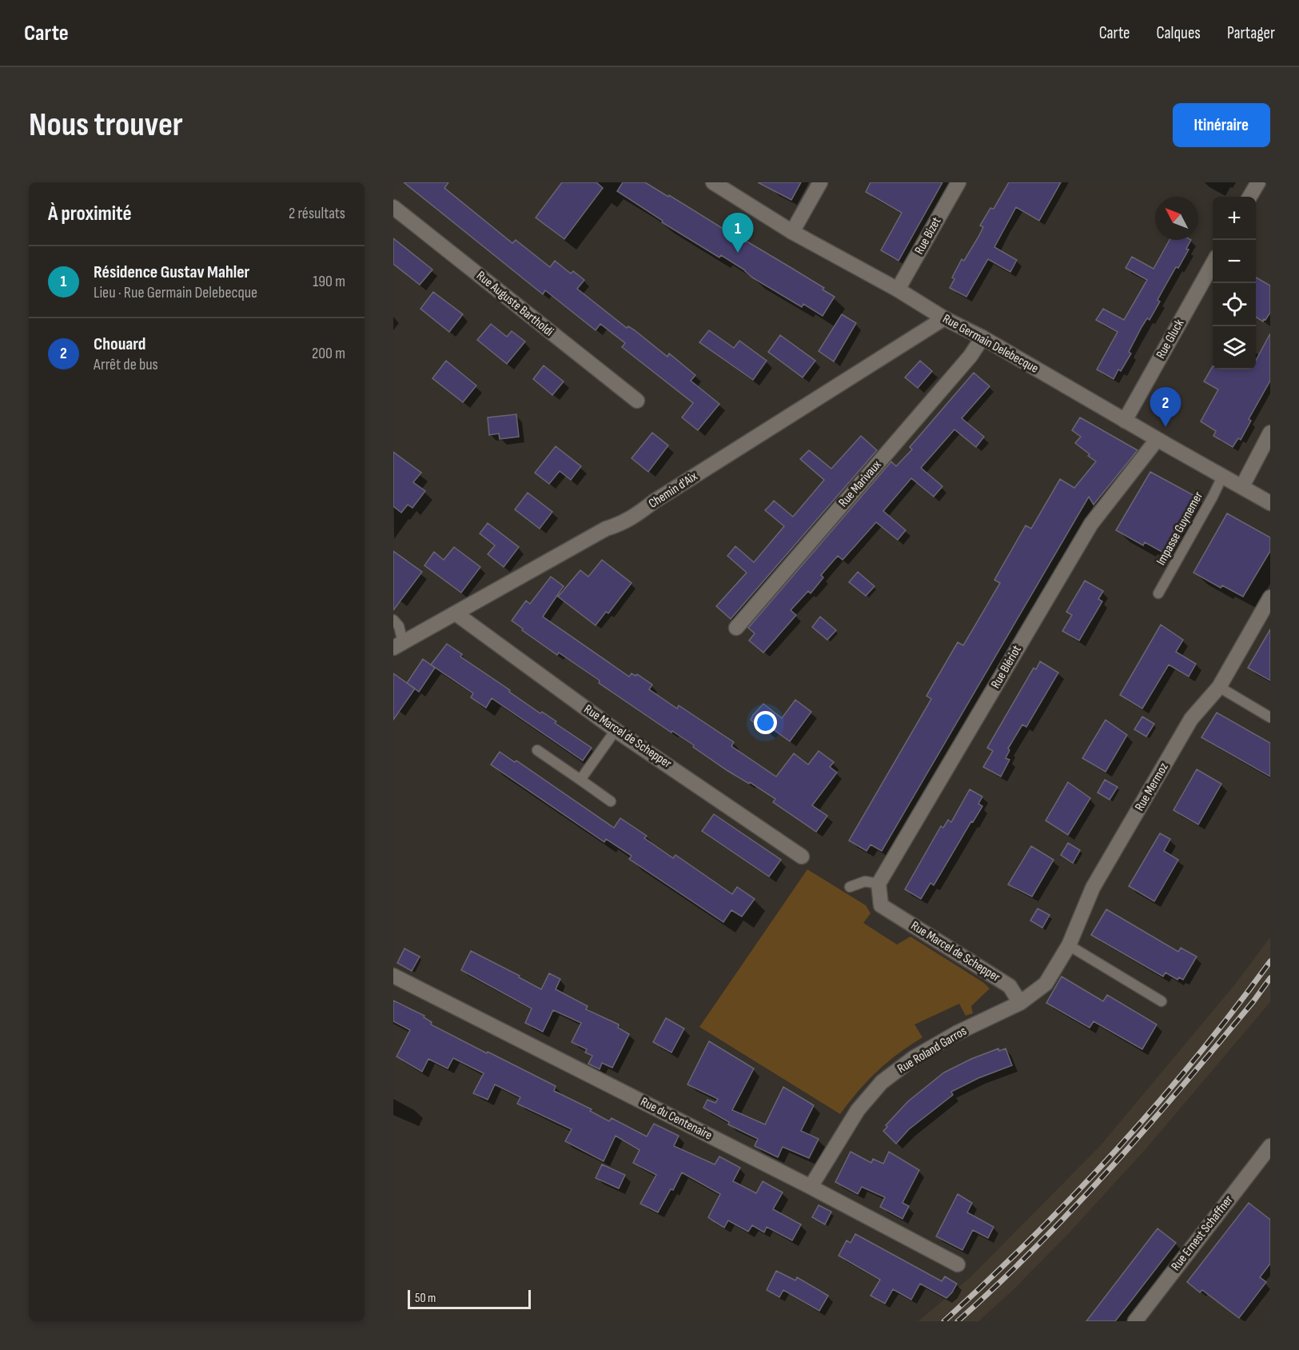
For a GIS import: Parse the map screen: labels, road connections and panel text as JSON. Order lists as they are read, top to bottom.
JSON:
{
  "streets": {
    "street": [
      "Rue Bizet",
      "Rue Auguste Bartholdi",
      "Rue Gluck",
      "Rue Germain Delebecque",
      "Rue Marivaux",
      "Chemin d'Aix",
      "Rue Blériot",
      "Rue Marcel de Schepper",
      "Rue Mermoz",
      "Rue Roland Garros",
      "Rue du Centenaire",
      "Rue Ernest Schaffner"
    ],
    "lane": ["Impasse Guynemer"]
  },
  "crossings": [
    ["Rue Bizet", "Rue Germain Delebecque"],
    ["Rue Gluck", "Rue Germain Delebecque"],
    ["Rue Germain Delebecque", "Rue Marivaux"],
    ["Rue Germain Delebecque", "Chemin d'Aix"],
    ["Rue Germain Delebecque", "Impasse Guynemer"],
    ["Rue Germain Delebecque", "Rue Blériot"],
    ["Chemin d'Aix", "Rue Marcel de Schepper"],
    ["Rue Blériot", "Rue Marcel de Schepper"],
    ["Rue Marcel de Schepper", "Rue Mermoz"],
    ["Rue Marcel de Schepper", "Rue Roland Garros"],
    ["Rue Mermoz", "Rue Roland Garros"],
    ["Rue Roland Garros", "Rue du Centenaire"]
  ],
  "scale_bar": "50 m",
  "north": "top left",
  "page": {
    "header": "Carte",
    "nav": ["Carte", "Calques", "Partager"],
    "buttons": "Itinéraire",
    "title": "Nous trouver",
    "heading": ["À proximité", "2 résultats"],
    "map_buttons": ["+", "−"],
    "pins": ["1", "2"],
    "list": [
      {
        "mark": "1",
        "name": "Résidence Gustav Mahler",
        "note": "Lieu · Rue Germain Delebecque",
        "value": "190 m"
      },
      {
        "mark": "2",
        "name": "Chouard",
        "note": "Arrêt de bus",
        "value": "200 m"
      }
    ],
    "scale": "50 m"
  }
}
